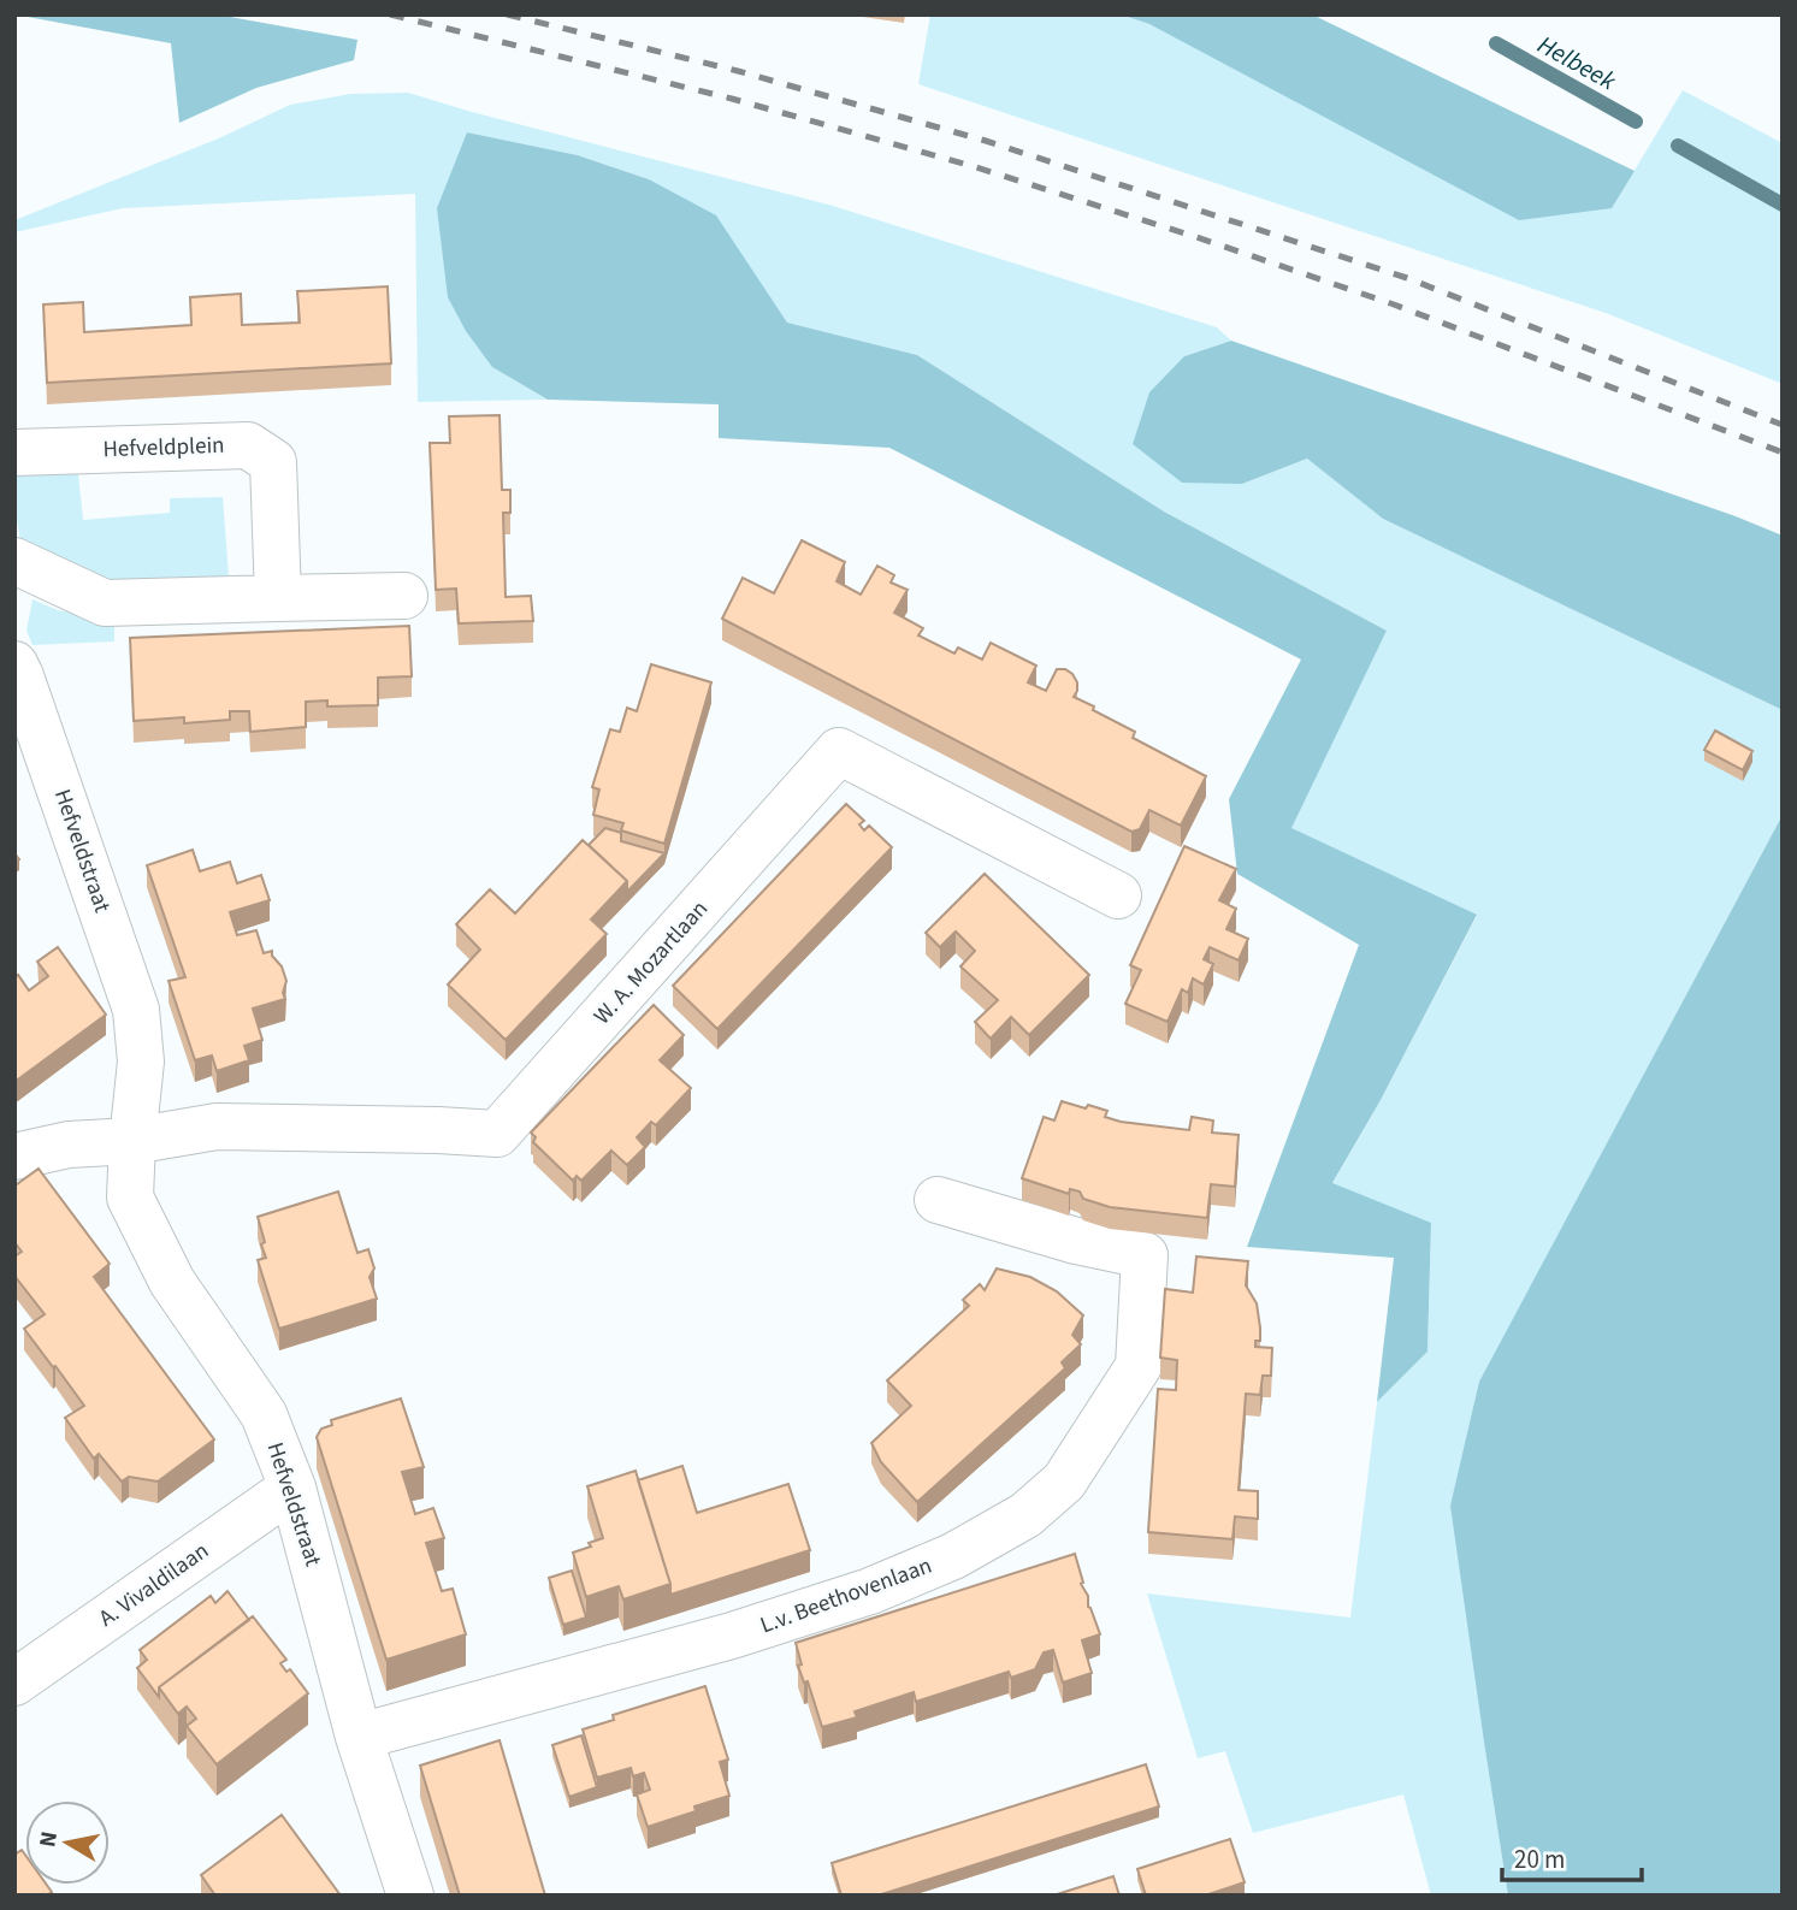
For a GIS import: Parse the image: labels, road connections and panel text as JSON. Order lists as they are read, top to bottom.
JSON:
{
  "streets": {
    "street": [
      "Hefveldplein",
      "Hefveldstraat",
      "W. A. Mozartlaan",
      "A. Vivaldilaan",
      "L.v. Beethovenlaan"
    ]
  },
  "crossings": [
    ["Hefveldstraat", "W. A. Mozartlaan"],
    ["Hefveldstraat", "A. Vivaldilaan"],
    ["Hefveldstraat", "L.v. Beethovenlaan"]
  ],
  "water": ["Helbeek"],
  "scale_bar": "20 m",
  "north": "left"
}
